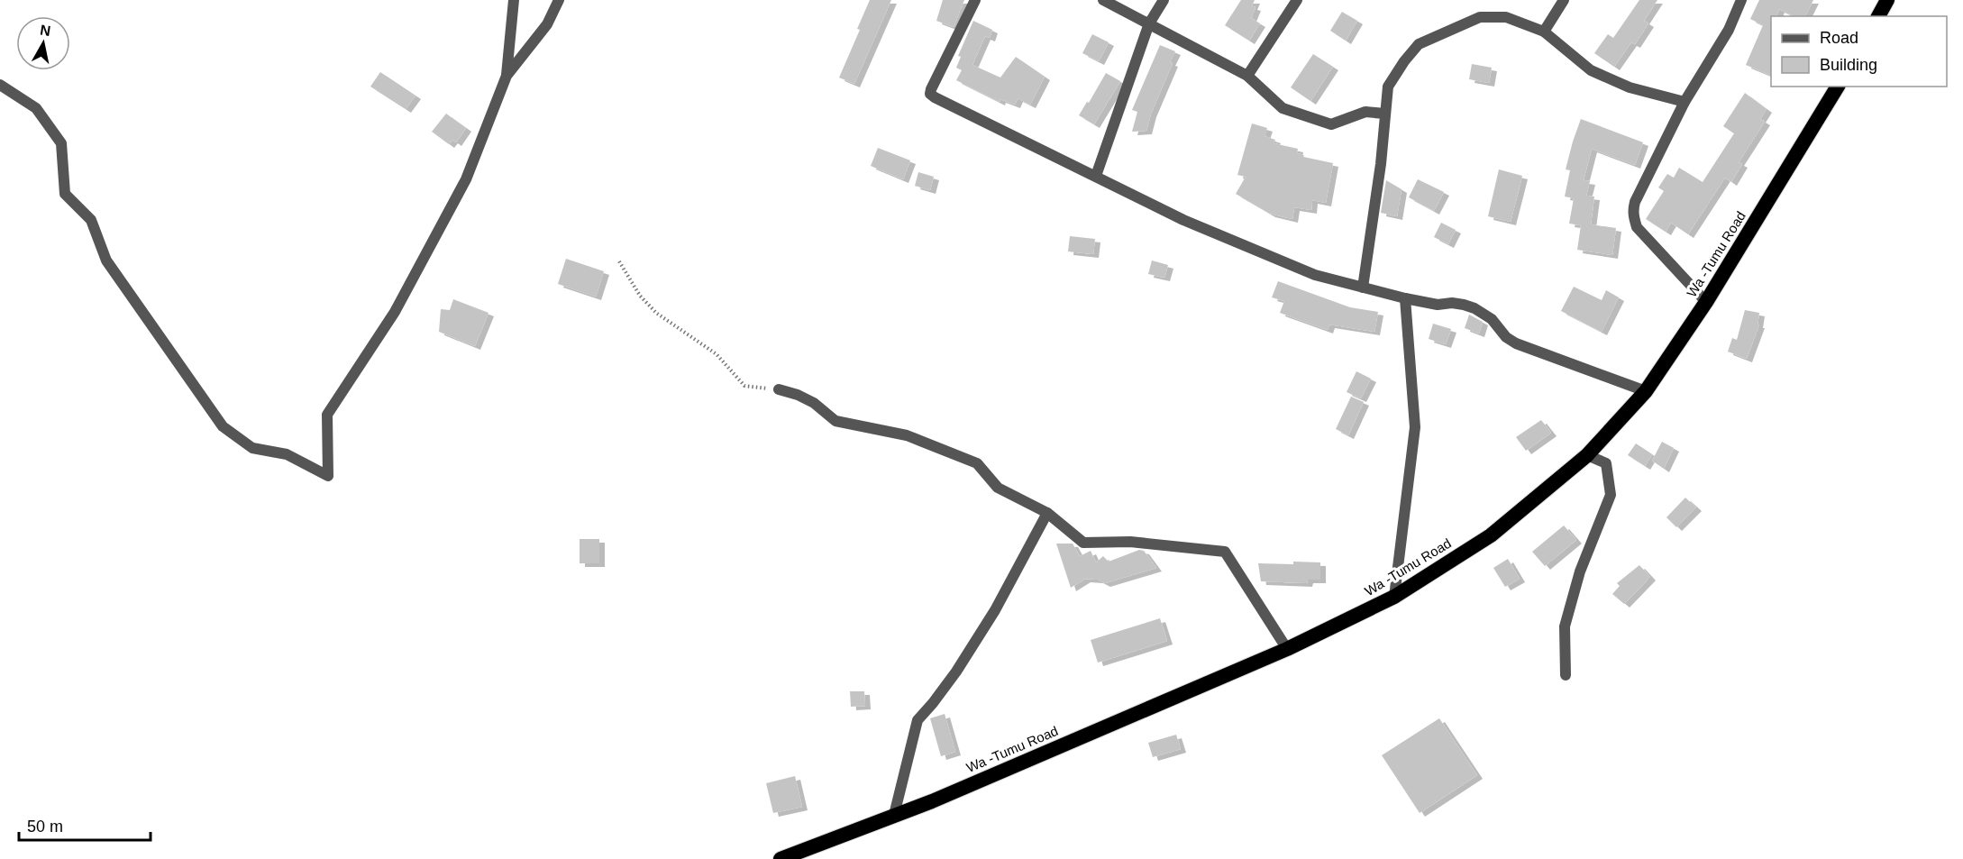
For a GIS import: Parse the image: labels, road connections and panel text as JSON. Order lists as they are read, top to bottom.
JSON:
{
  "streets": {
    "highway": ["Wa -Tumu Road"]
  },
  "legend": ["Road", "Building"],
  "scale_bar": "50 m",
  "north": "top"
}
